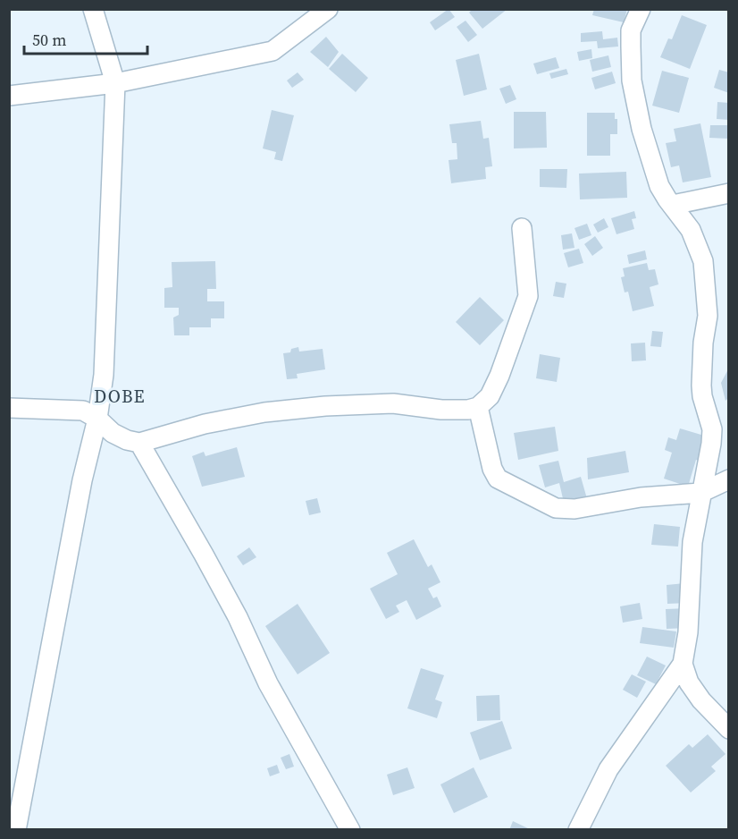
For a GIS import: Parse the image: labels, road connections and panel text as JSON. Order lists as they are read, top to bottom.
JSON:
{
  "districts": ["DOBE"],
  "scale_bar": "50 m"
}
